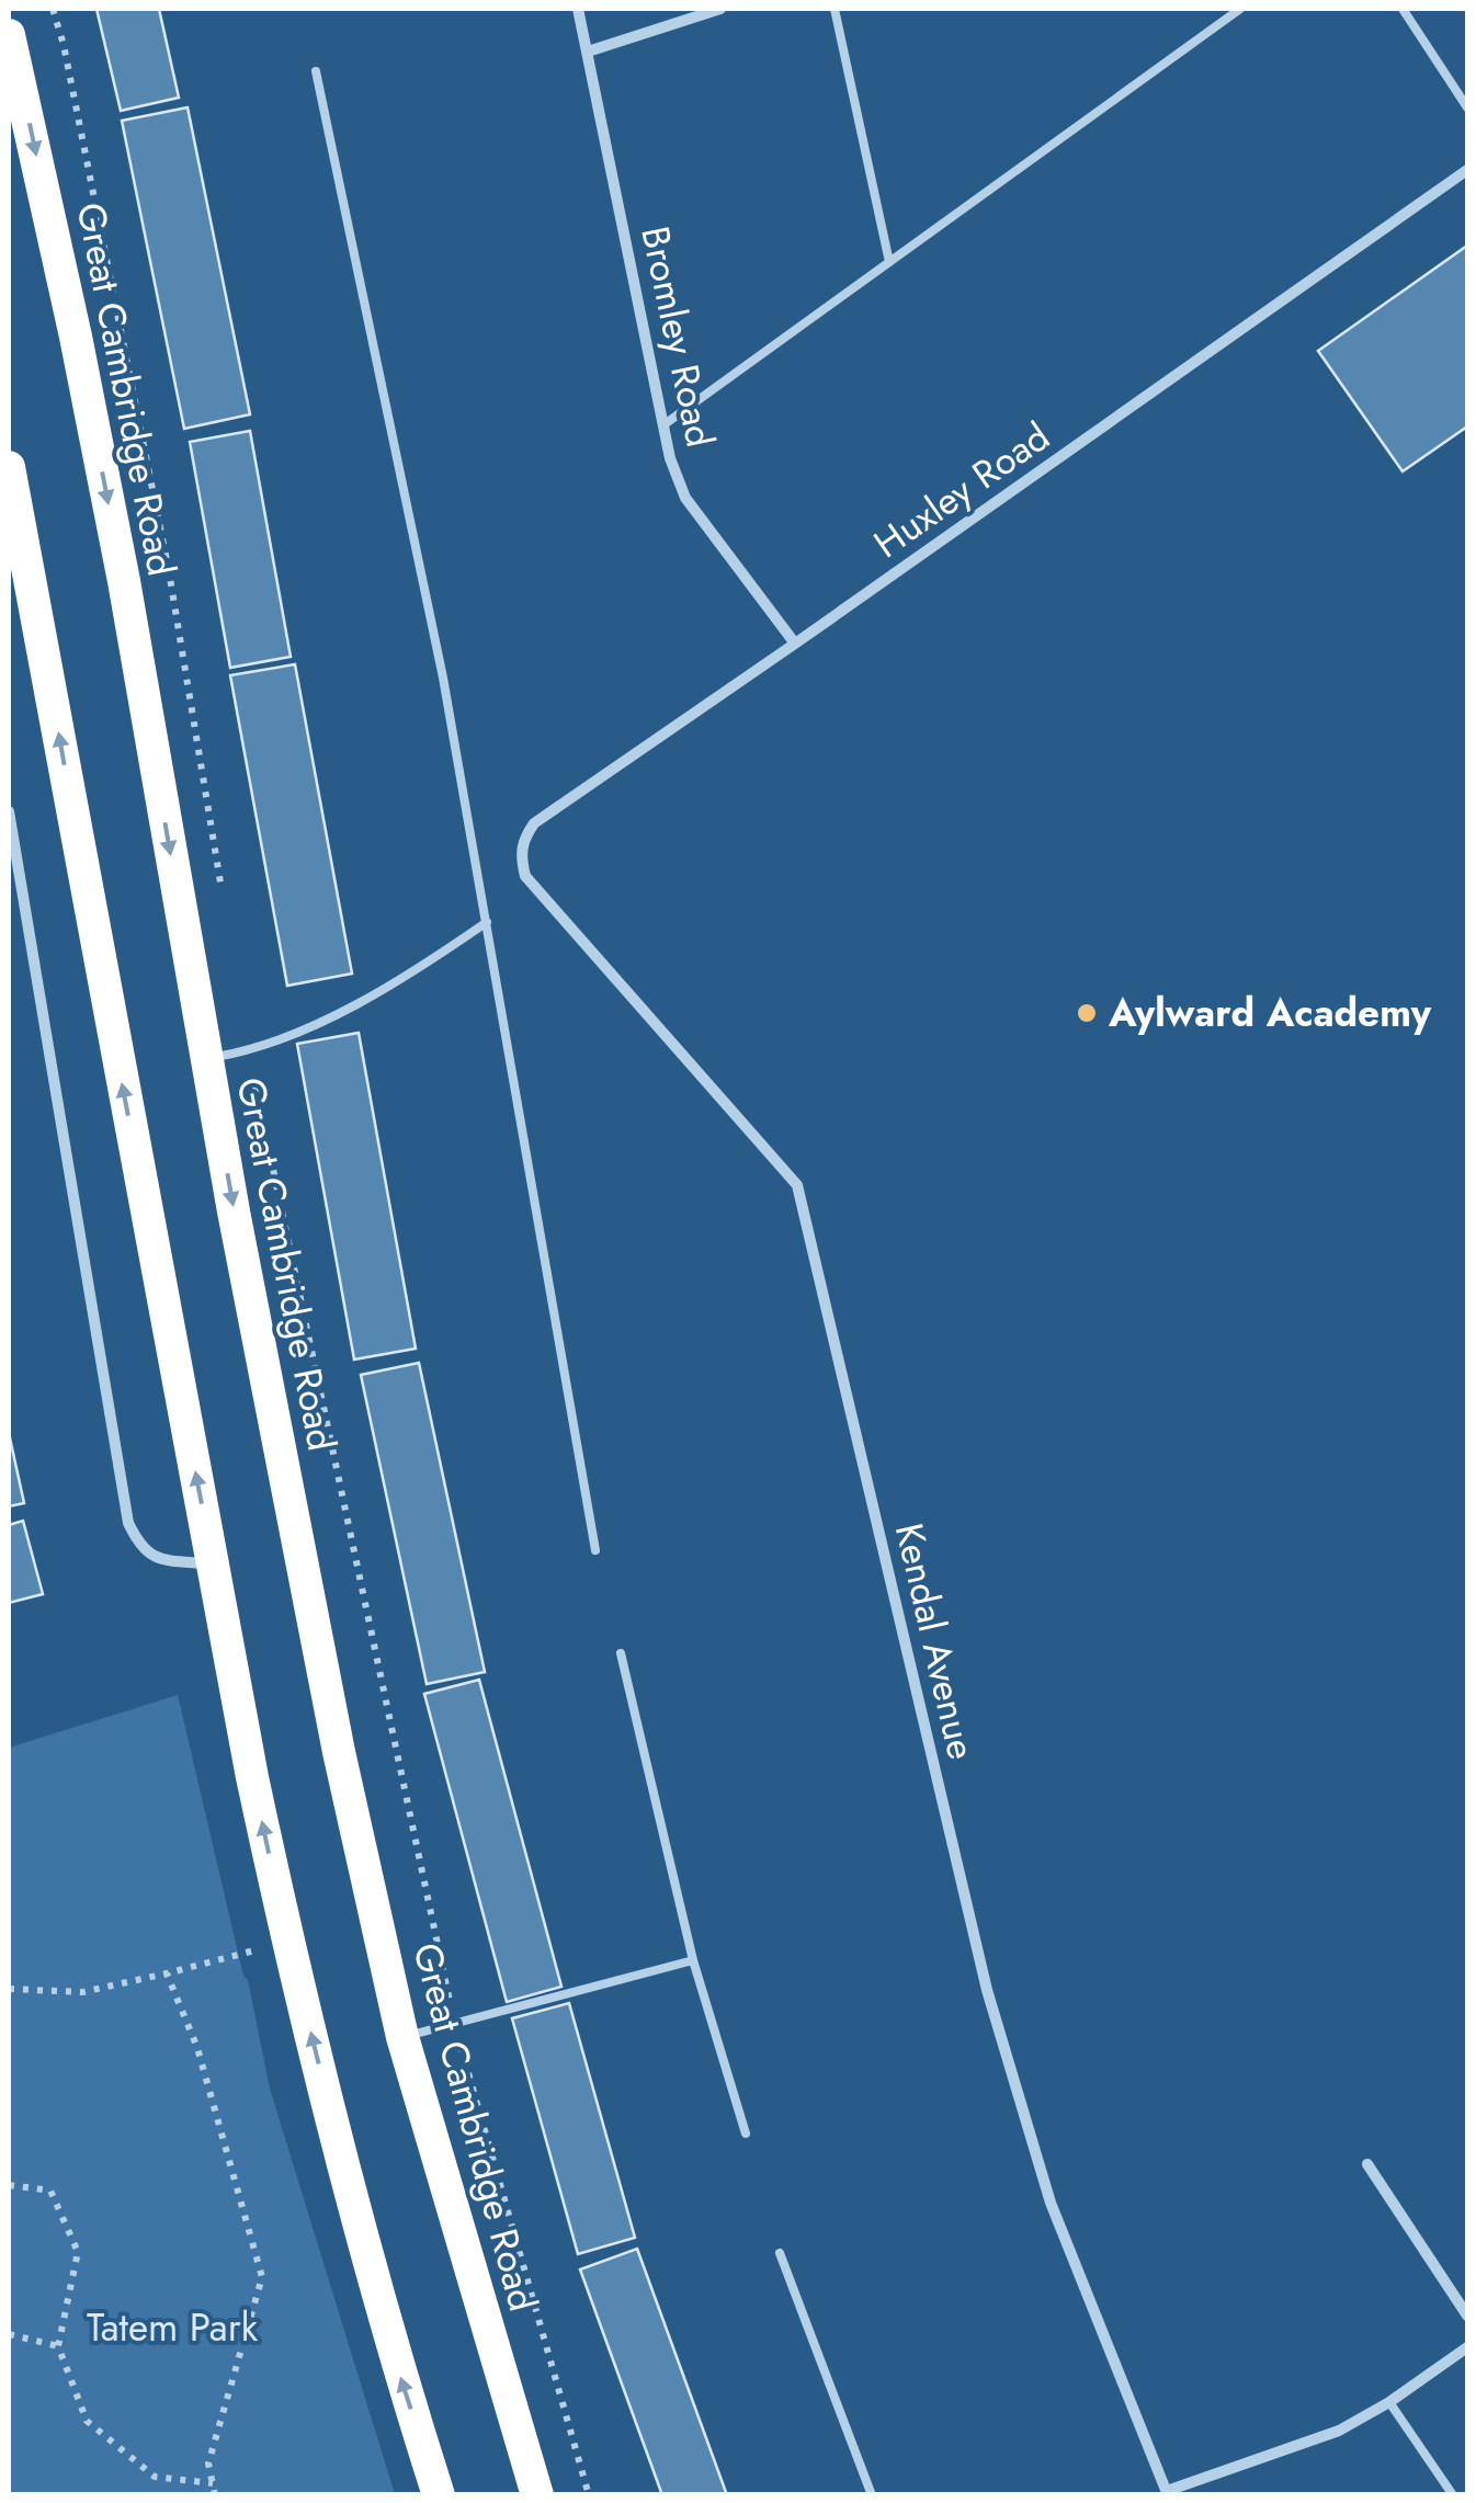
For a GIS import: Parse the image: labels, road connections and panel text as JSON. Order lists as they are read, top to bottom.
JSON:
{
  "streets": {
    "highway": ["Great Cambridge Road"],
    "street": ["Bromley Road", "Huxley Road", "Kendal Avenue"]
  },
  "crossings": [
    ["Bromley Road", "Huxley Road"],
    ["Huxley Road", "Kendal Avenue"]
  ],
  "parks": ["Tatem Park"],
  "places": ["Aylward Academy"]
}
